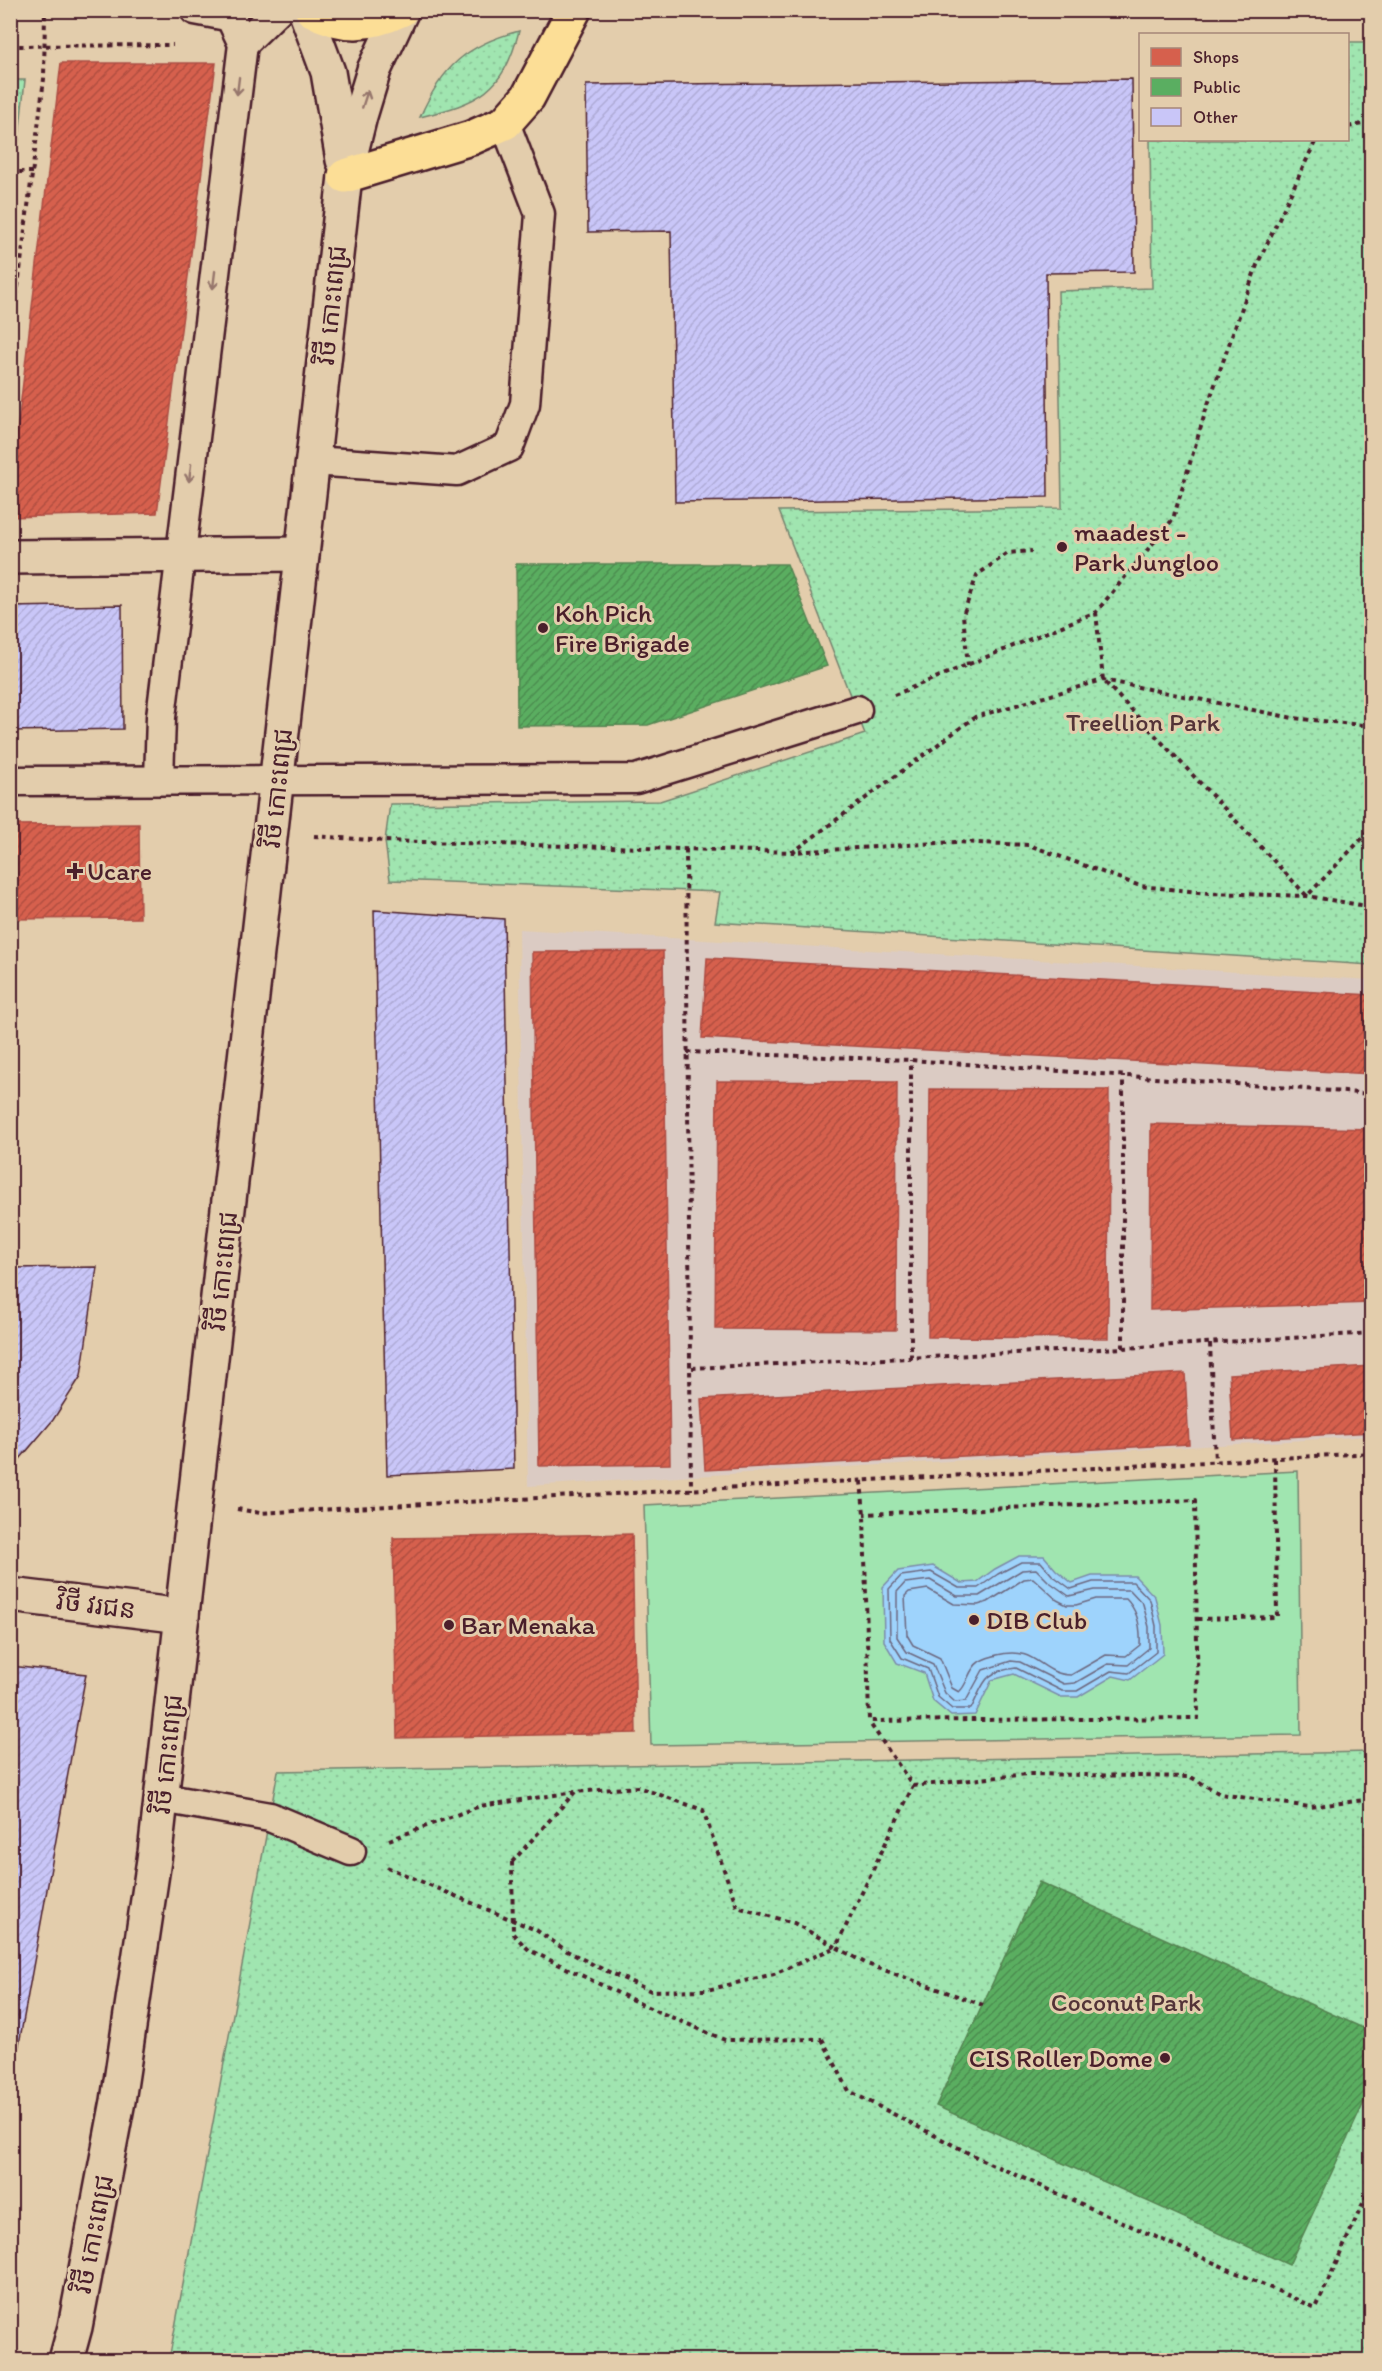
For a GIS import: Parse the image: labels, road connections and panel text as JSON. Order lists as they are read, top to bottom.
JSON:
{
  "streets": {
    "main road": ["វិថី កោះពេជ្រ", "វិថី វរជន"]
  },
  "crossings": [
    ["វិថី កោះពេជ្រ", "វិថី វរជន"]
  ],
  "parks": ["Treellion Park", "Coconut Park"],
  "places": {
    "other": [
      "maadest - Park Jungloo",
      "Koh Pich Fire Brigade",
      "DIB Club",
      "Bar Menaka",
      "CIS Roller Dome"
    ],
    "health": ["Ucare"]
  },
  "legend": ["Shops", "Public", "Other"]
}
